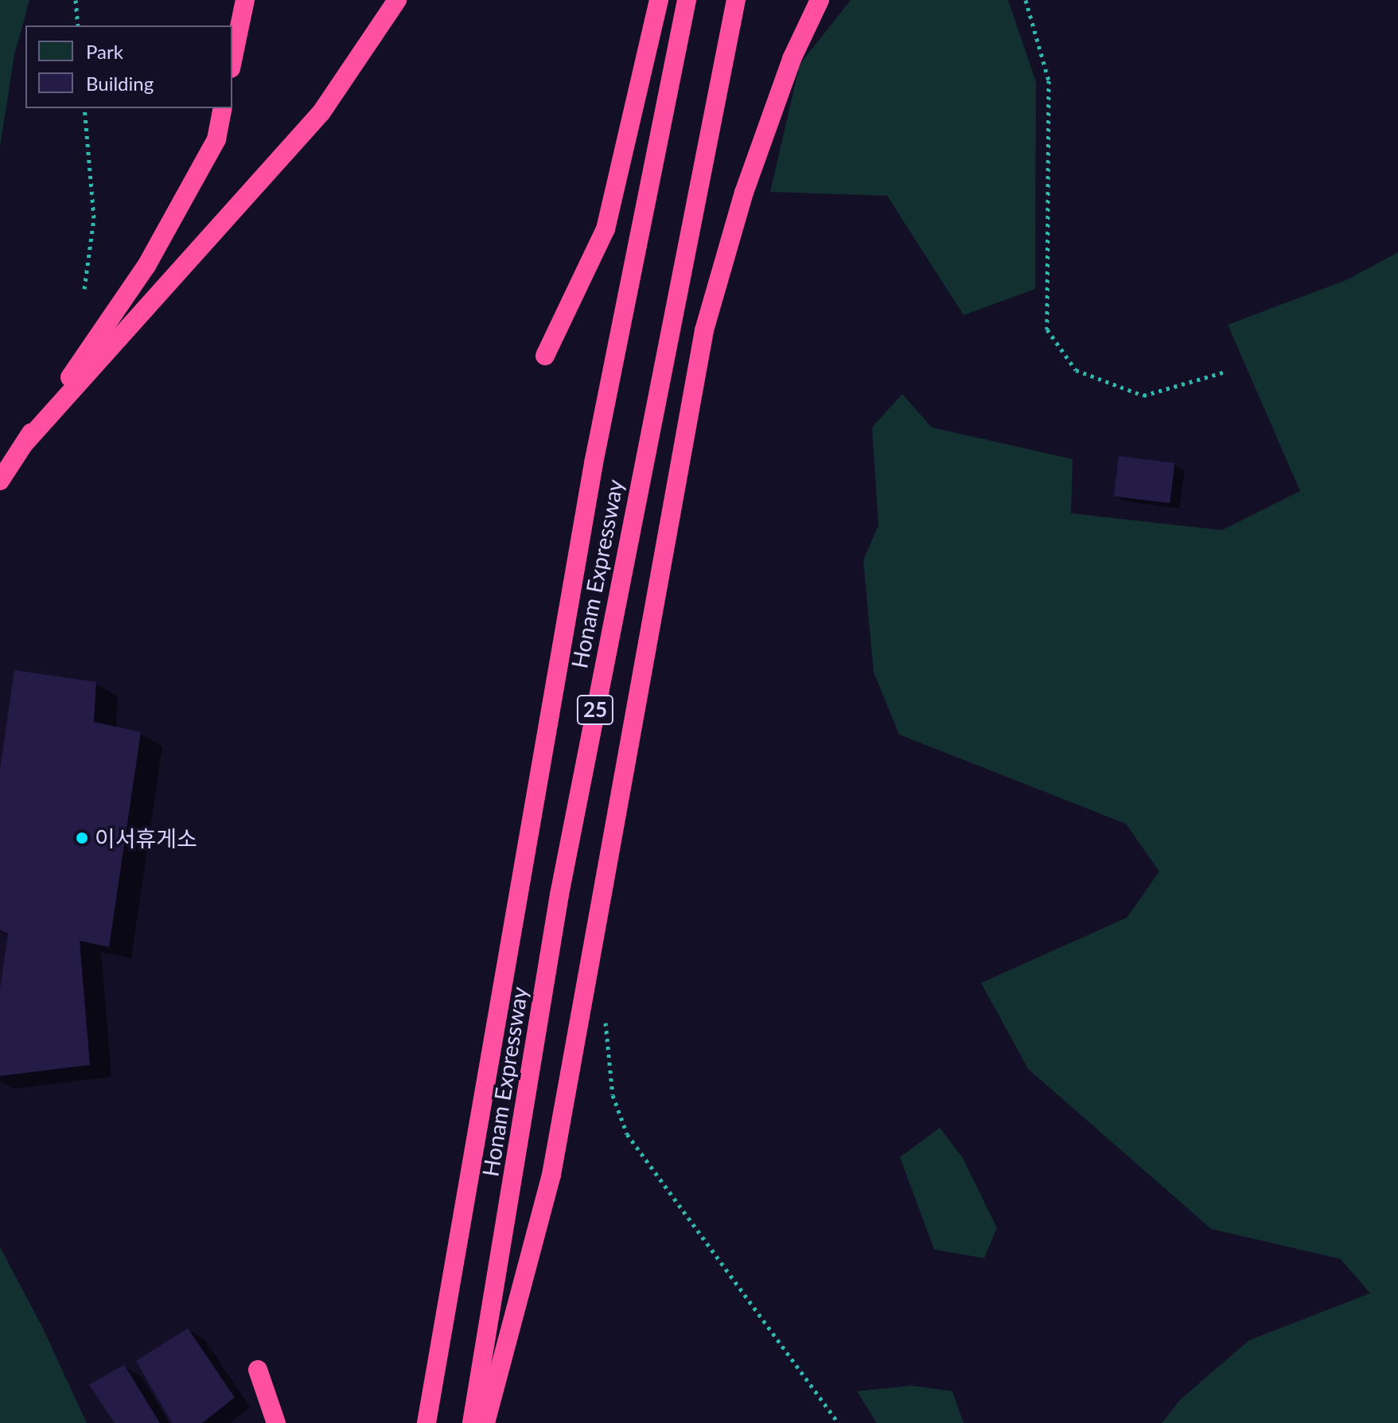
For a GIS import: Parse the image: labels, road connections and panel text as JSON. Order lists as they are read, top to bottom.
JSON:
{
  "streets": {
    "highway": ["Honam Expressway", "25"]
  },
  "places": ["이서휴게소"],
  "legend": ["Park", "Building"]
}
